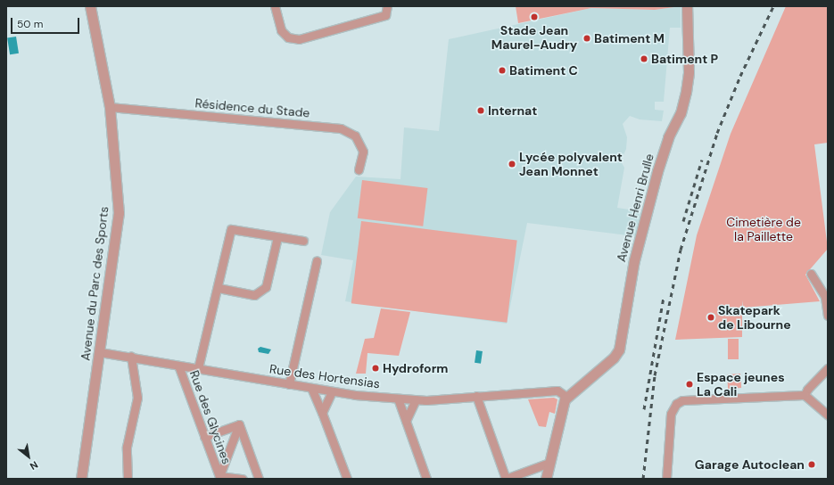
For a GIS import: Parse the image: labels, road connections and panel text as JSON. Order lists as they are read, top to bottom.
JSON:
{
  "streets": {
    "street": [
      "Résidence du Stade",
      "Avenue Henri Brulle",
      "Avenue du Parc des Sports",
      "Rue des Hortensias",
      "Rue des Glycines"
    ]
  },
  "crossings": [
    ["Résidence du Stade", "Avenue du Parc des Sports"],
    ["Avenue Henri Brulle", "Rue des Hortensias"],
    ["Avenue du Parc des Sports", "Rue des Hortensias"],
    ["Rue des Hortensias", "Rue des Glycines"]
  ],
  "parks": ["Cimetière de la Paillette"],
  "places": [
    "Stade Jean Maurel-Audry",
    "Batiment M",
    "Batiment P",
    "Batiment C",
    "Internat",
    "Lycée polyvalent Jean Monnet",
    "Skatepark de Libourne",
    "Hydroform",
    "Espace jeunes La Cali",
    "Garage Autoclean"
  ],
  "scale_bar": "50 m",
  "north": "bottom right"
}
